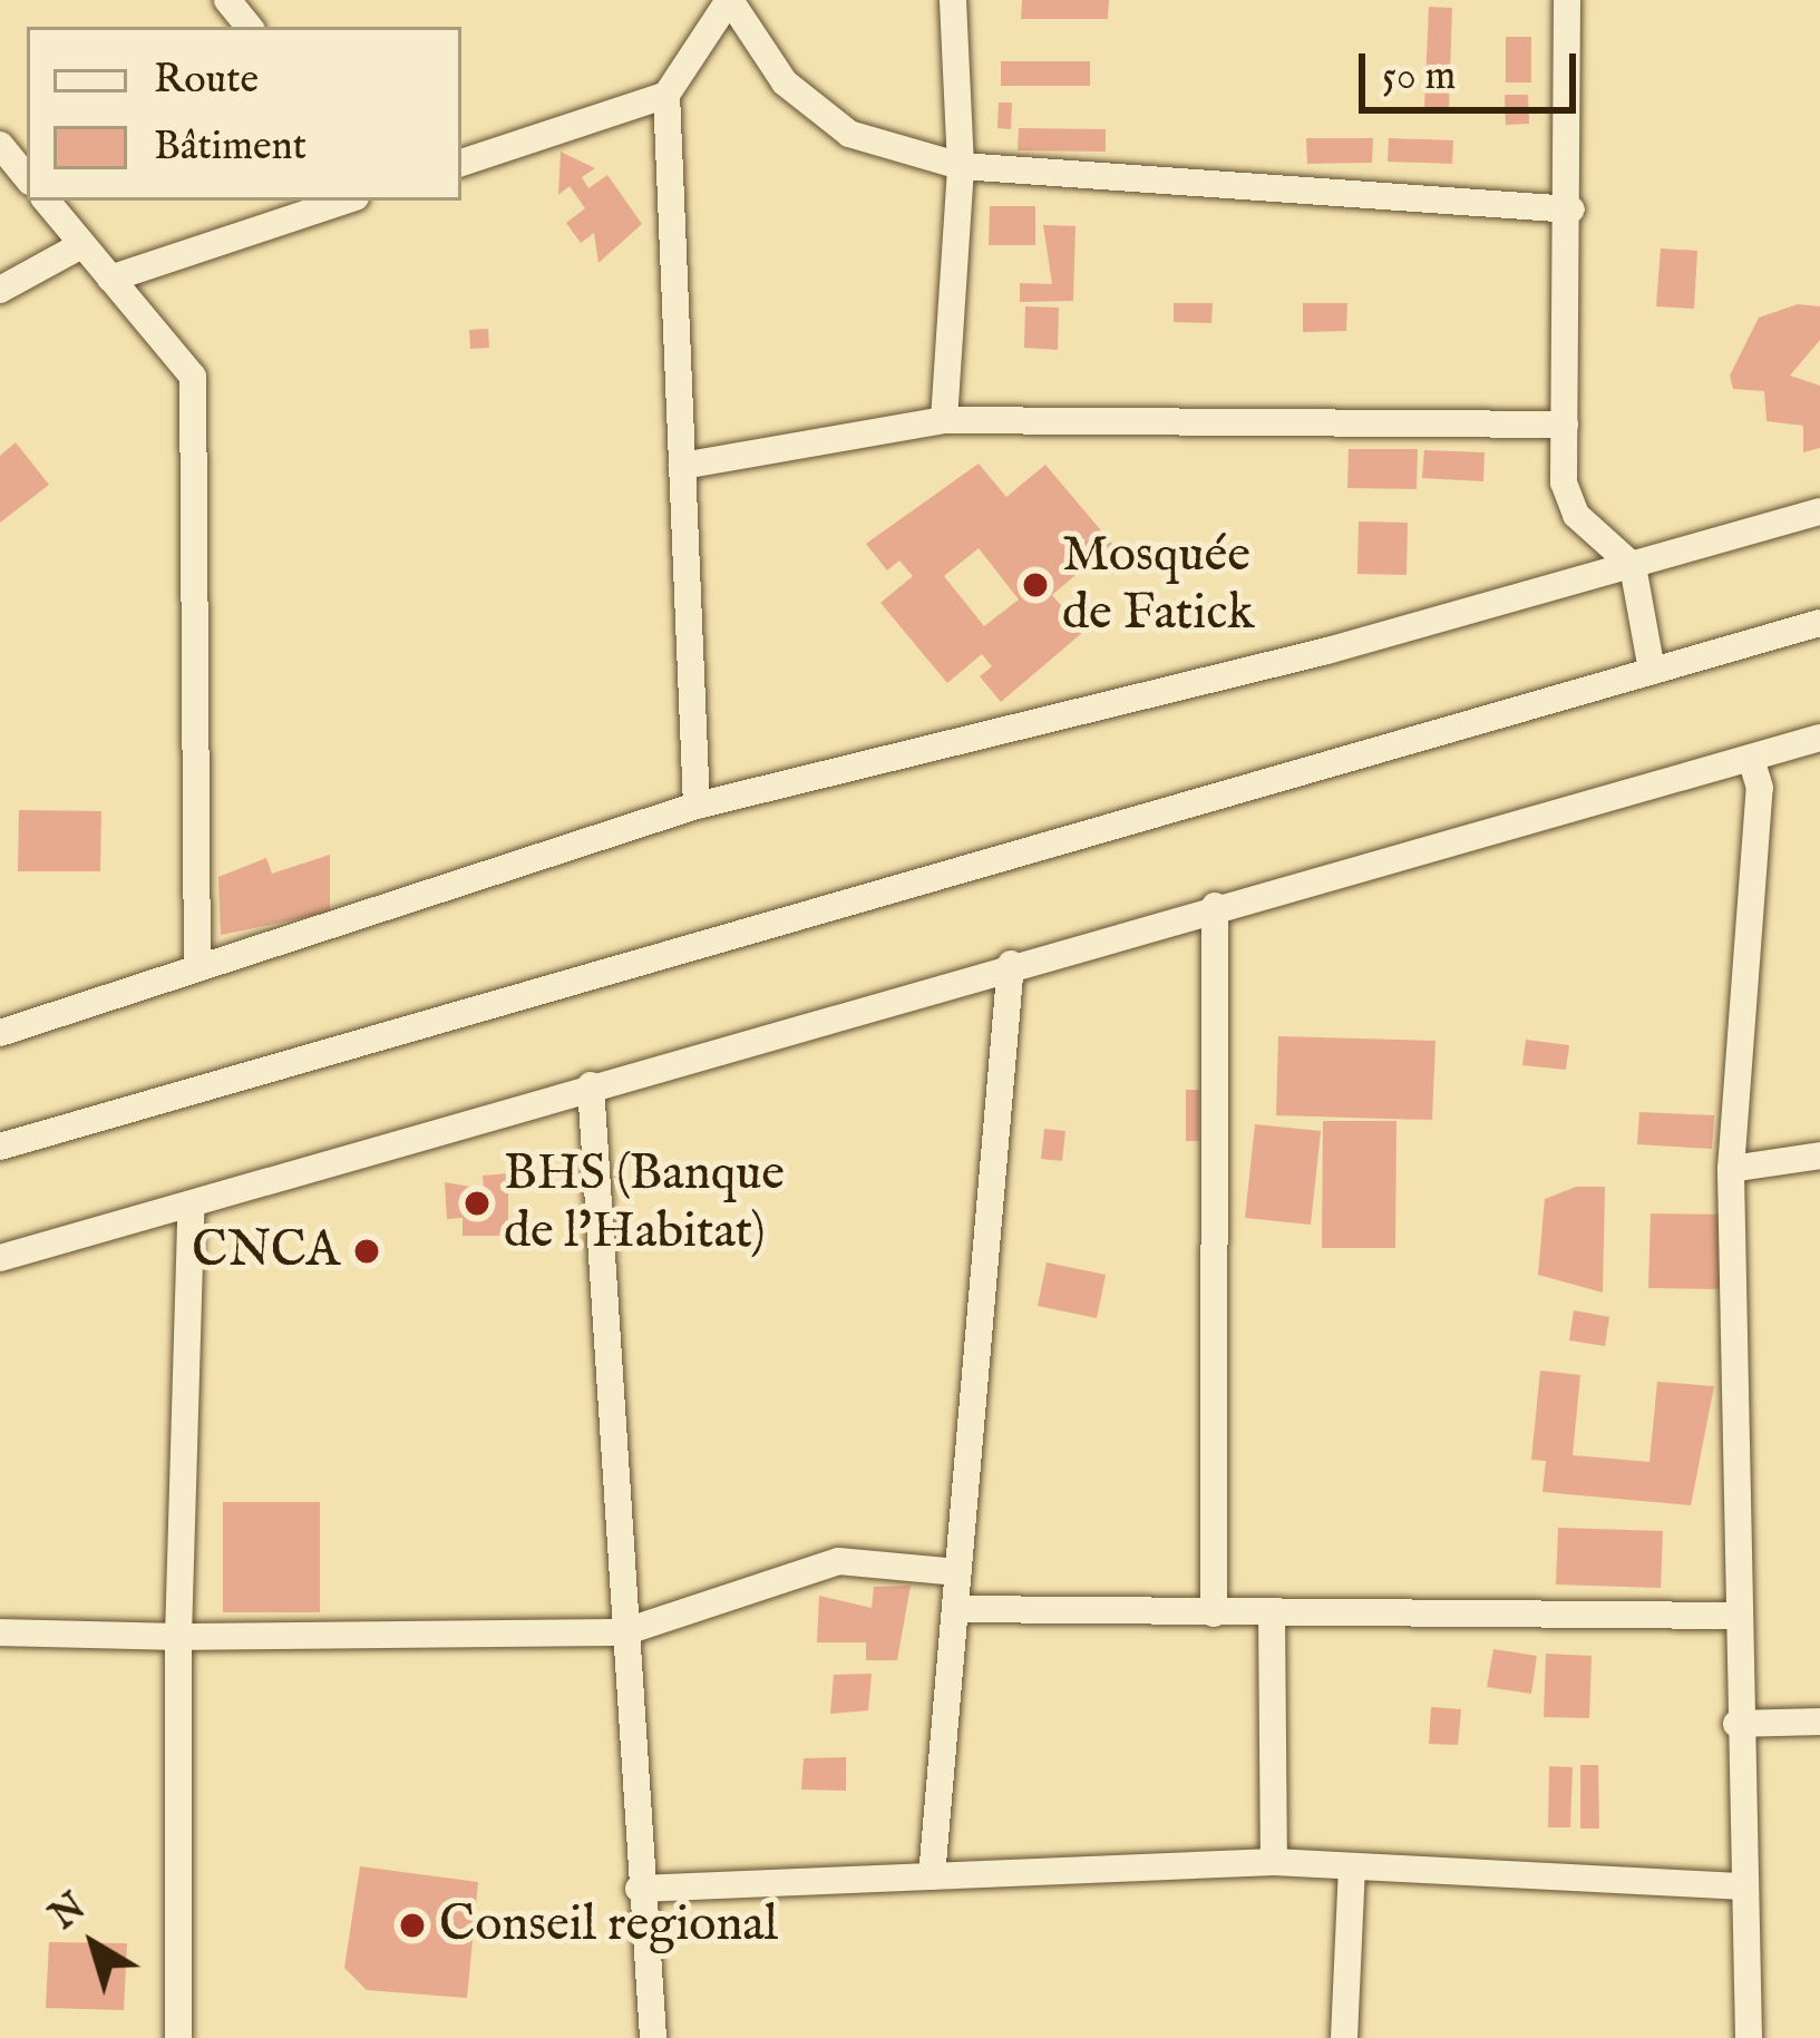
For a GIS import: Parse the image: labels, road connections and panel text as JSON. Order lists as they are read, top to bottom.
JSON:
{
  "places": [
    "Mosquée de Fatick",
    "BHS (Banque de l'Habitat)",
    "CNCA",
    "Conseil regional"
  ],
  "legend": ["Route", "Bâtiment"],
  "scale_bar": "50 m",
  "north": "top left"
}
